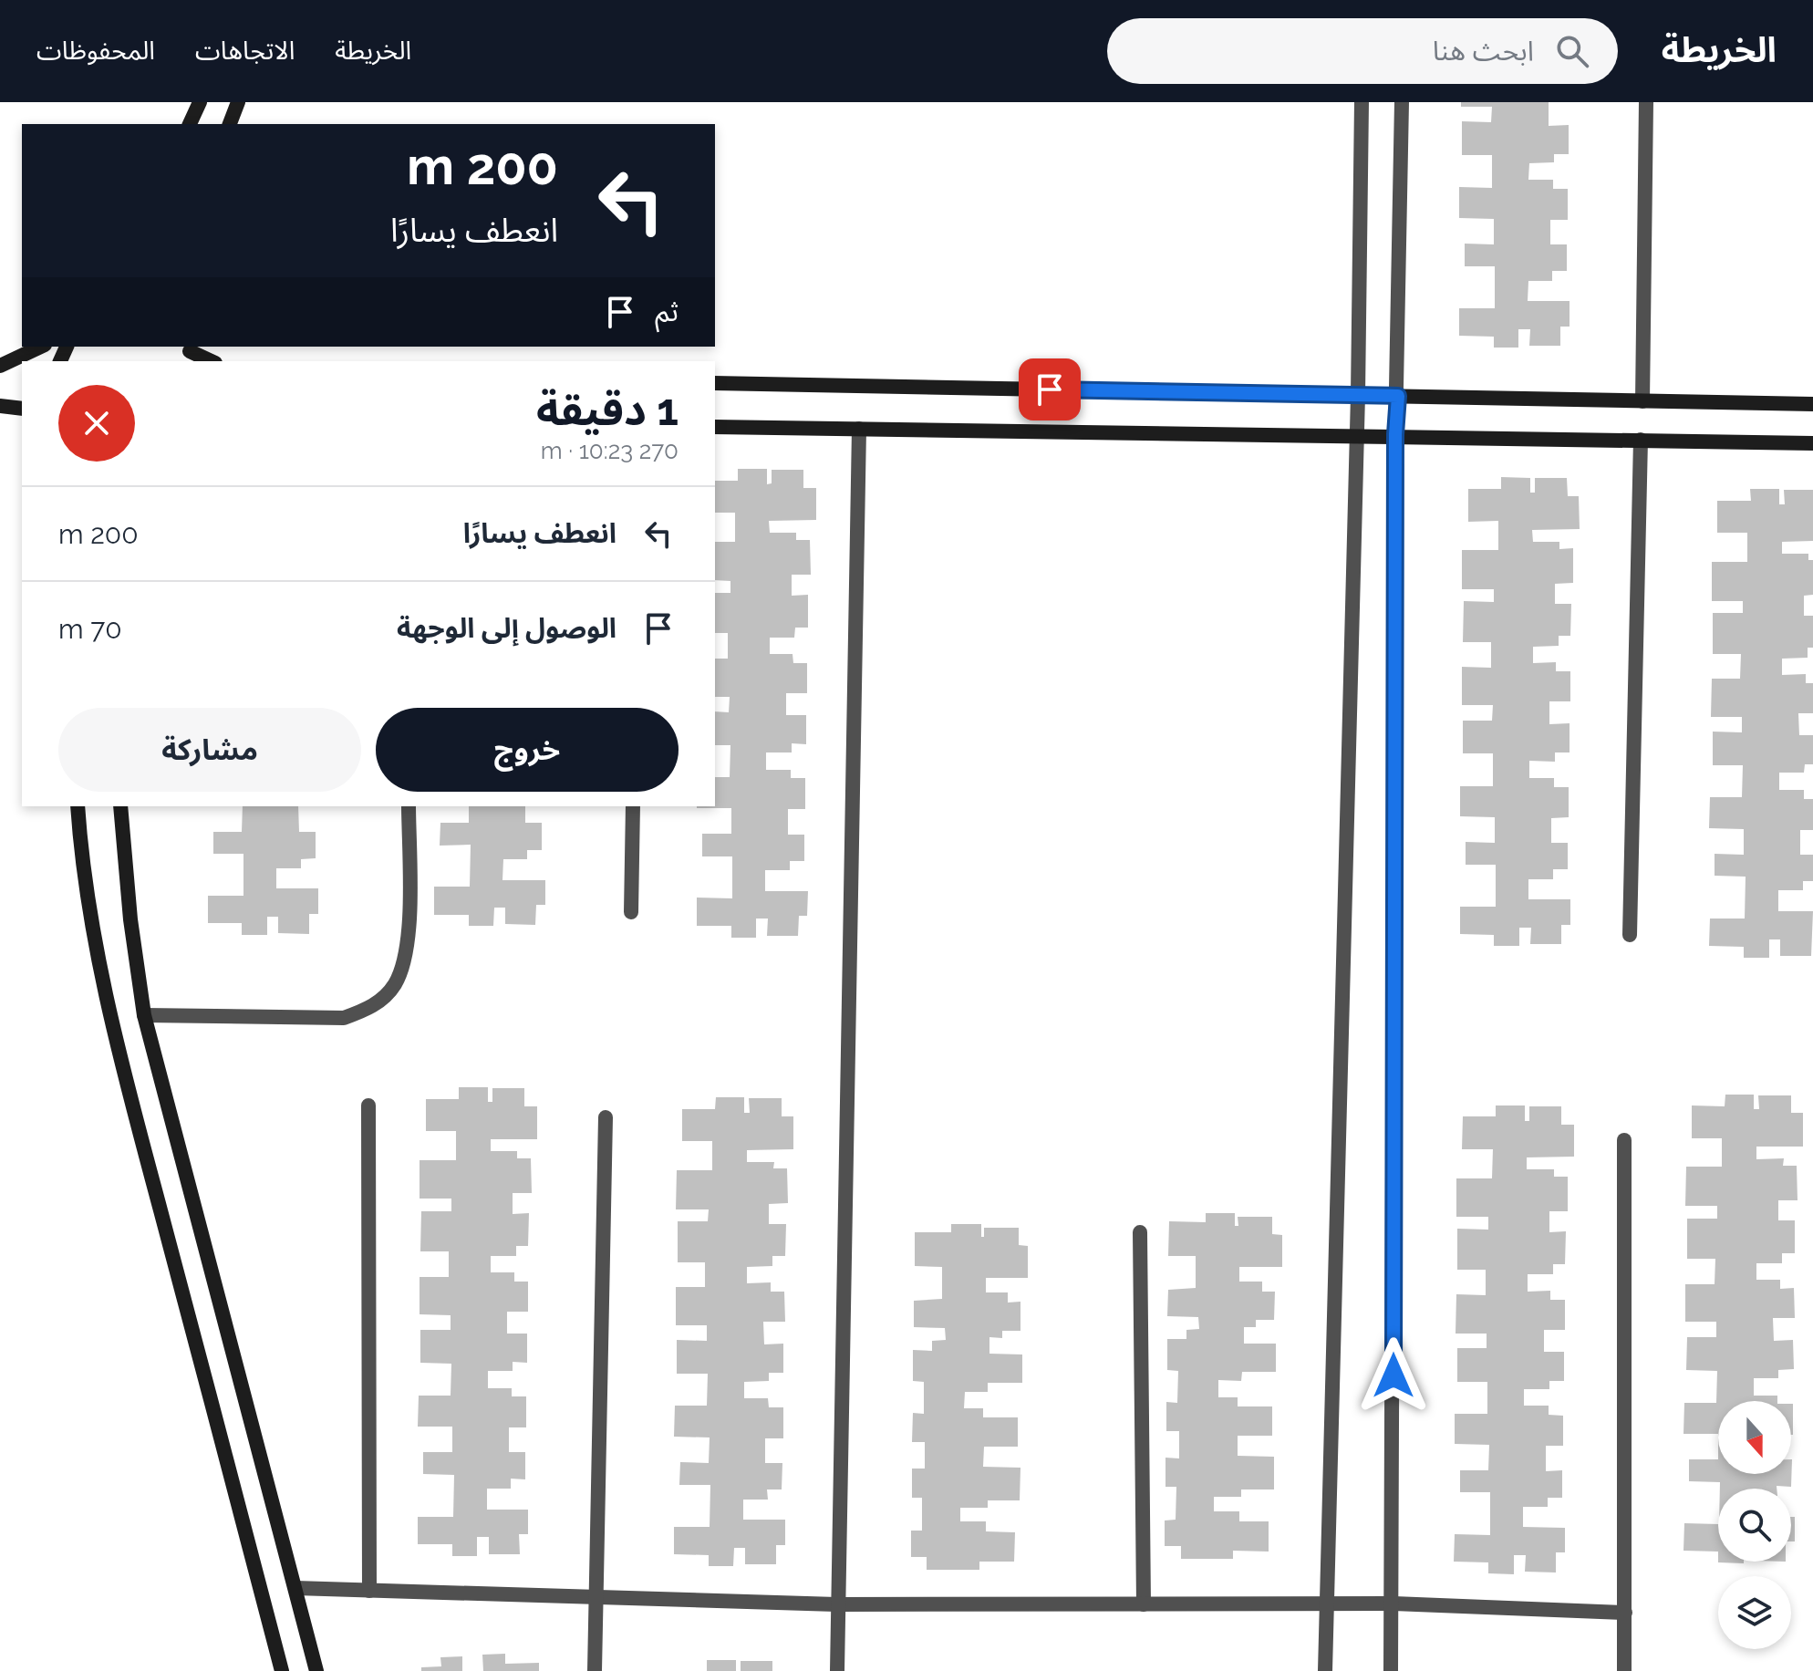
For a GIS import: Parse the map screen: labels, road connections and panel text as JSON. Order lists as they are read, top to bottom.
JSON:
{
  "north": "bottom",
  "page": {
    "header": "الخريطة",
    "search": "ابحث هنا",
    "nav": ["الخريطة", "الاتجاهات", "المحفوظات"],
    "turn": ["200 m", "انعطف يسارًا"],
    "then": "ثم",
    "heading": ["1 دقيقة", "270 m · 10:23"],
    "list": [
      {
        "name": "انعطف يسارًا",
        "value": "200 m"
      },
      {
        "name": "الوصول إلى الوجهة",
        "value": "70 m"
      }
    ],
    "buttons": ["خروج", "مشاركة"]
  }
}
